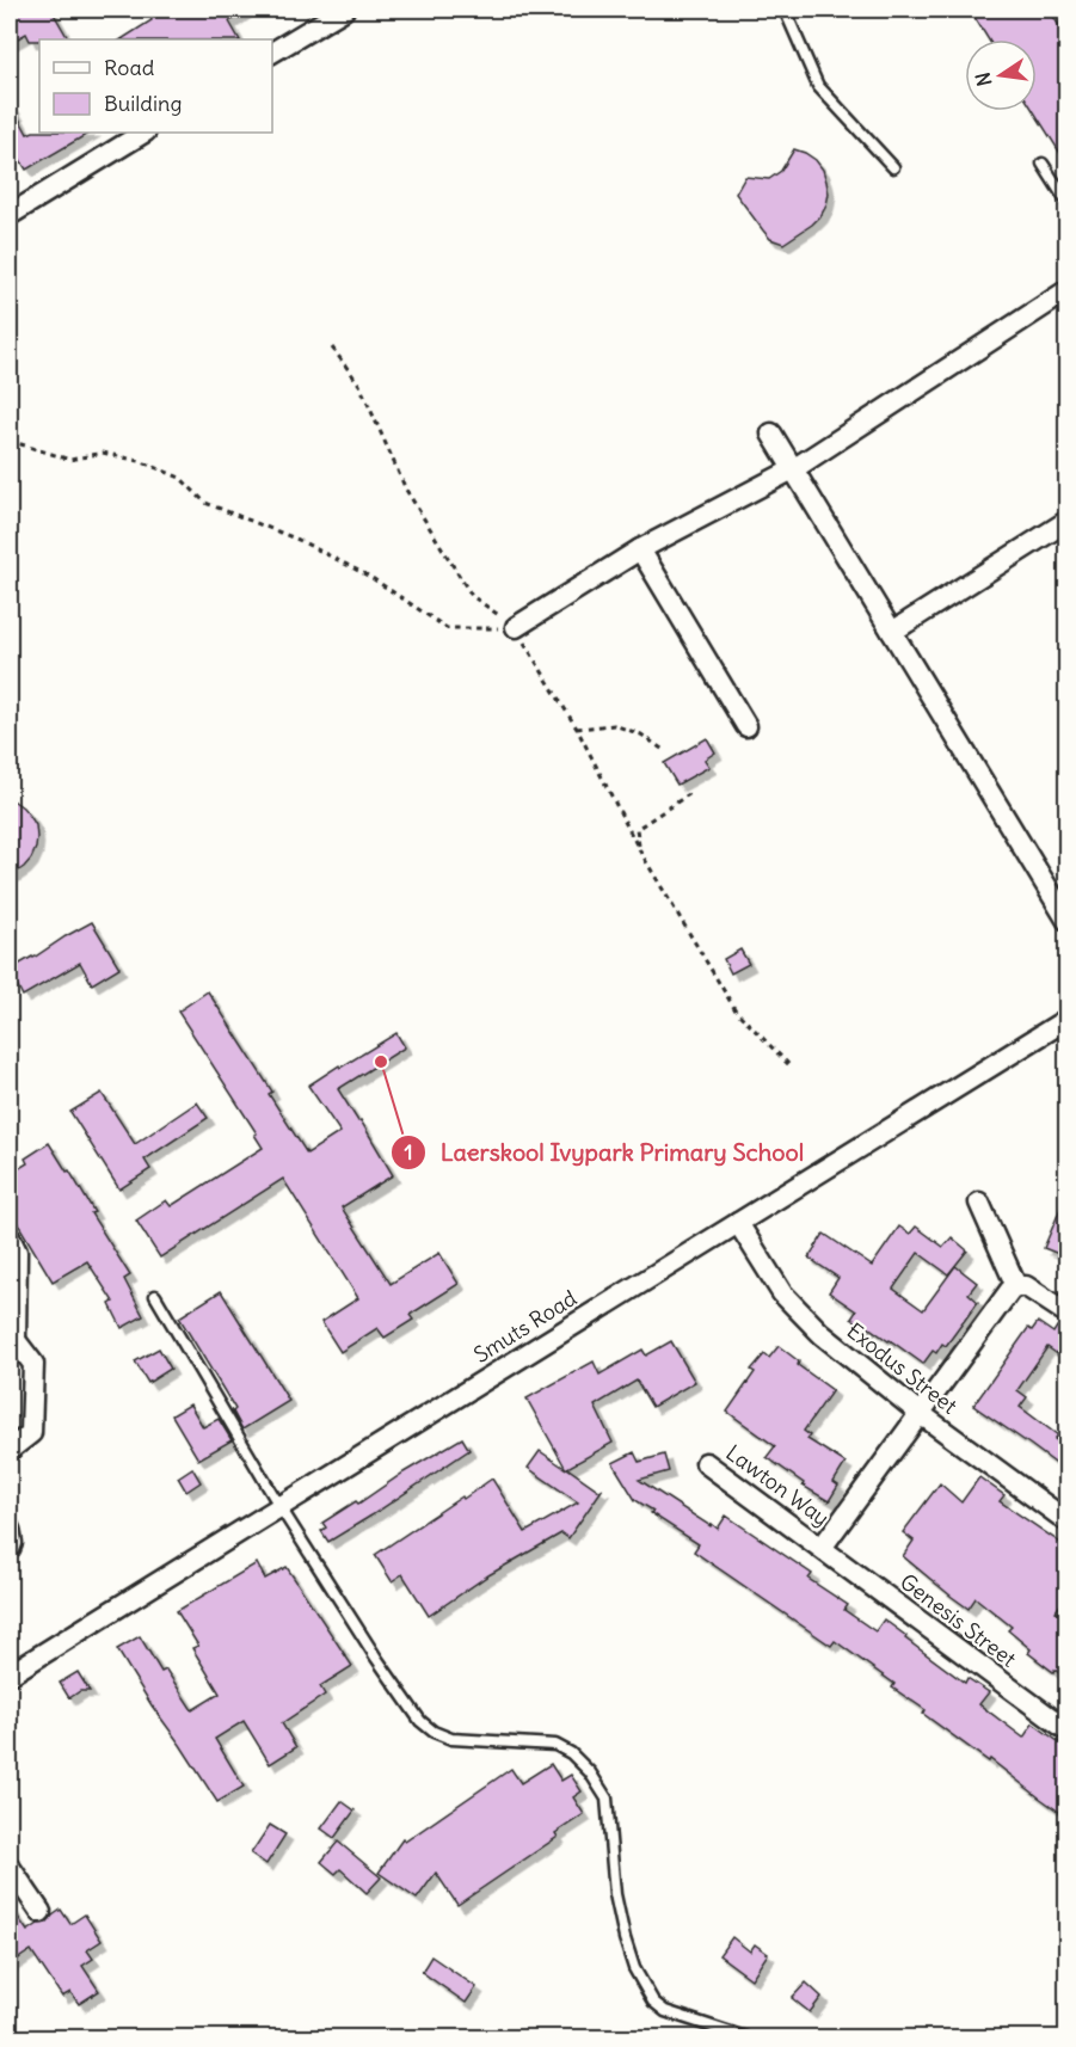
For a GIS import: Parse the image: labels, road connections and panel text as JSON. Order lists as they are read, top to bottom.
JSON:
{
  "streets": {
    "street": [
      "Smuts Road",
      "Exodus Street",
      "Lawton Way",
      "Genesis Street"
    ]
  },
  "crossings": [
    ["Smuts Road", "Exodus Street"],
    ["Lawton Way", "Genesis Street"]
  ],
  "places": ["Laerskool Ivypark Primary School"],
  "legend": ["Road", "Building"],
  "north": "left"
}
